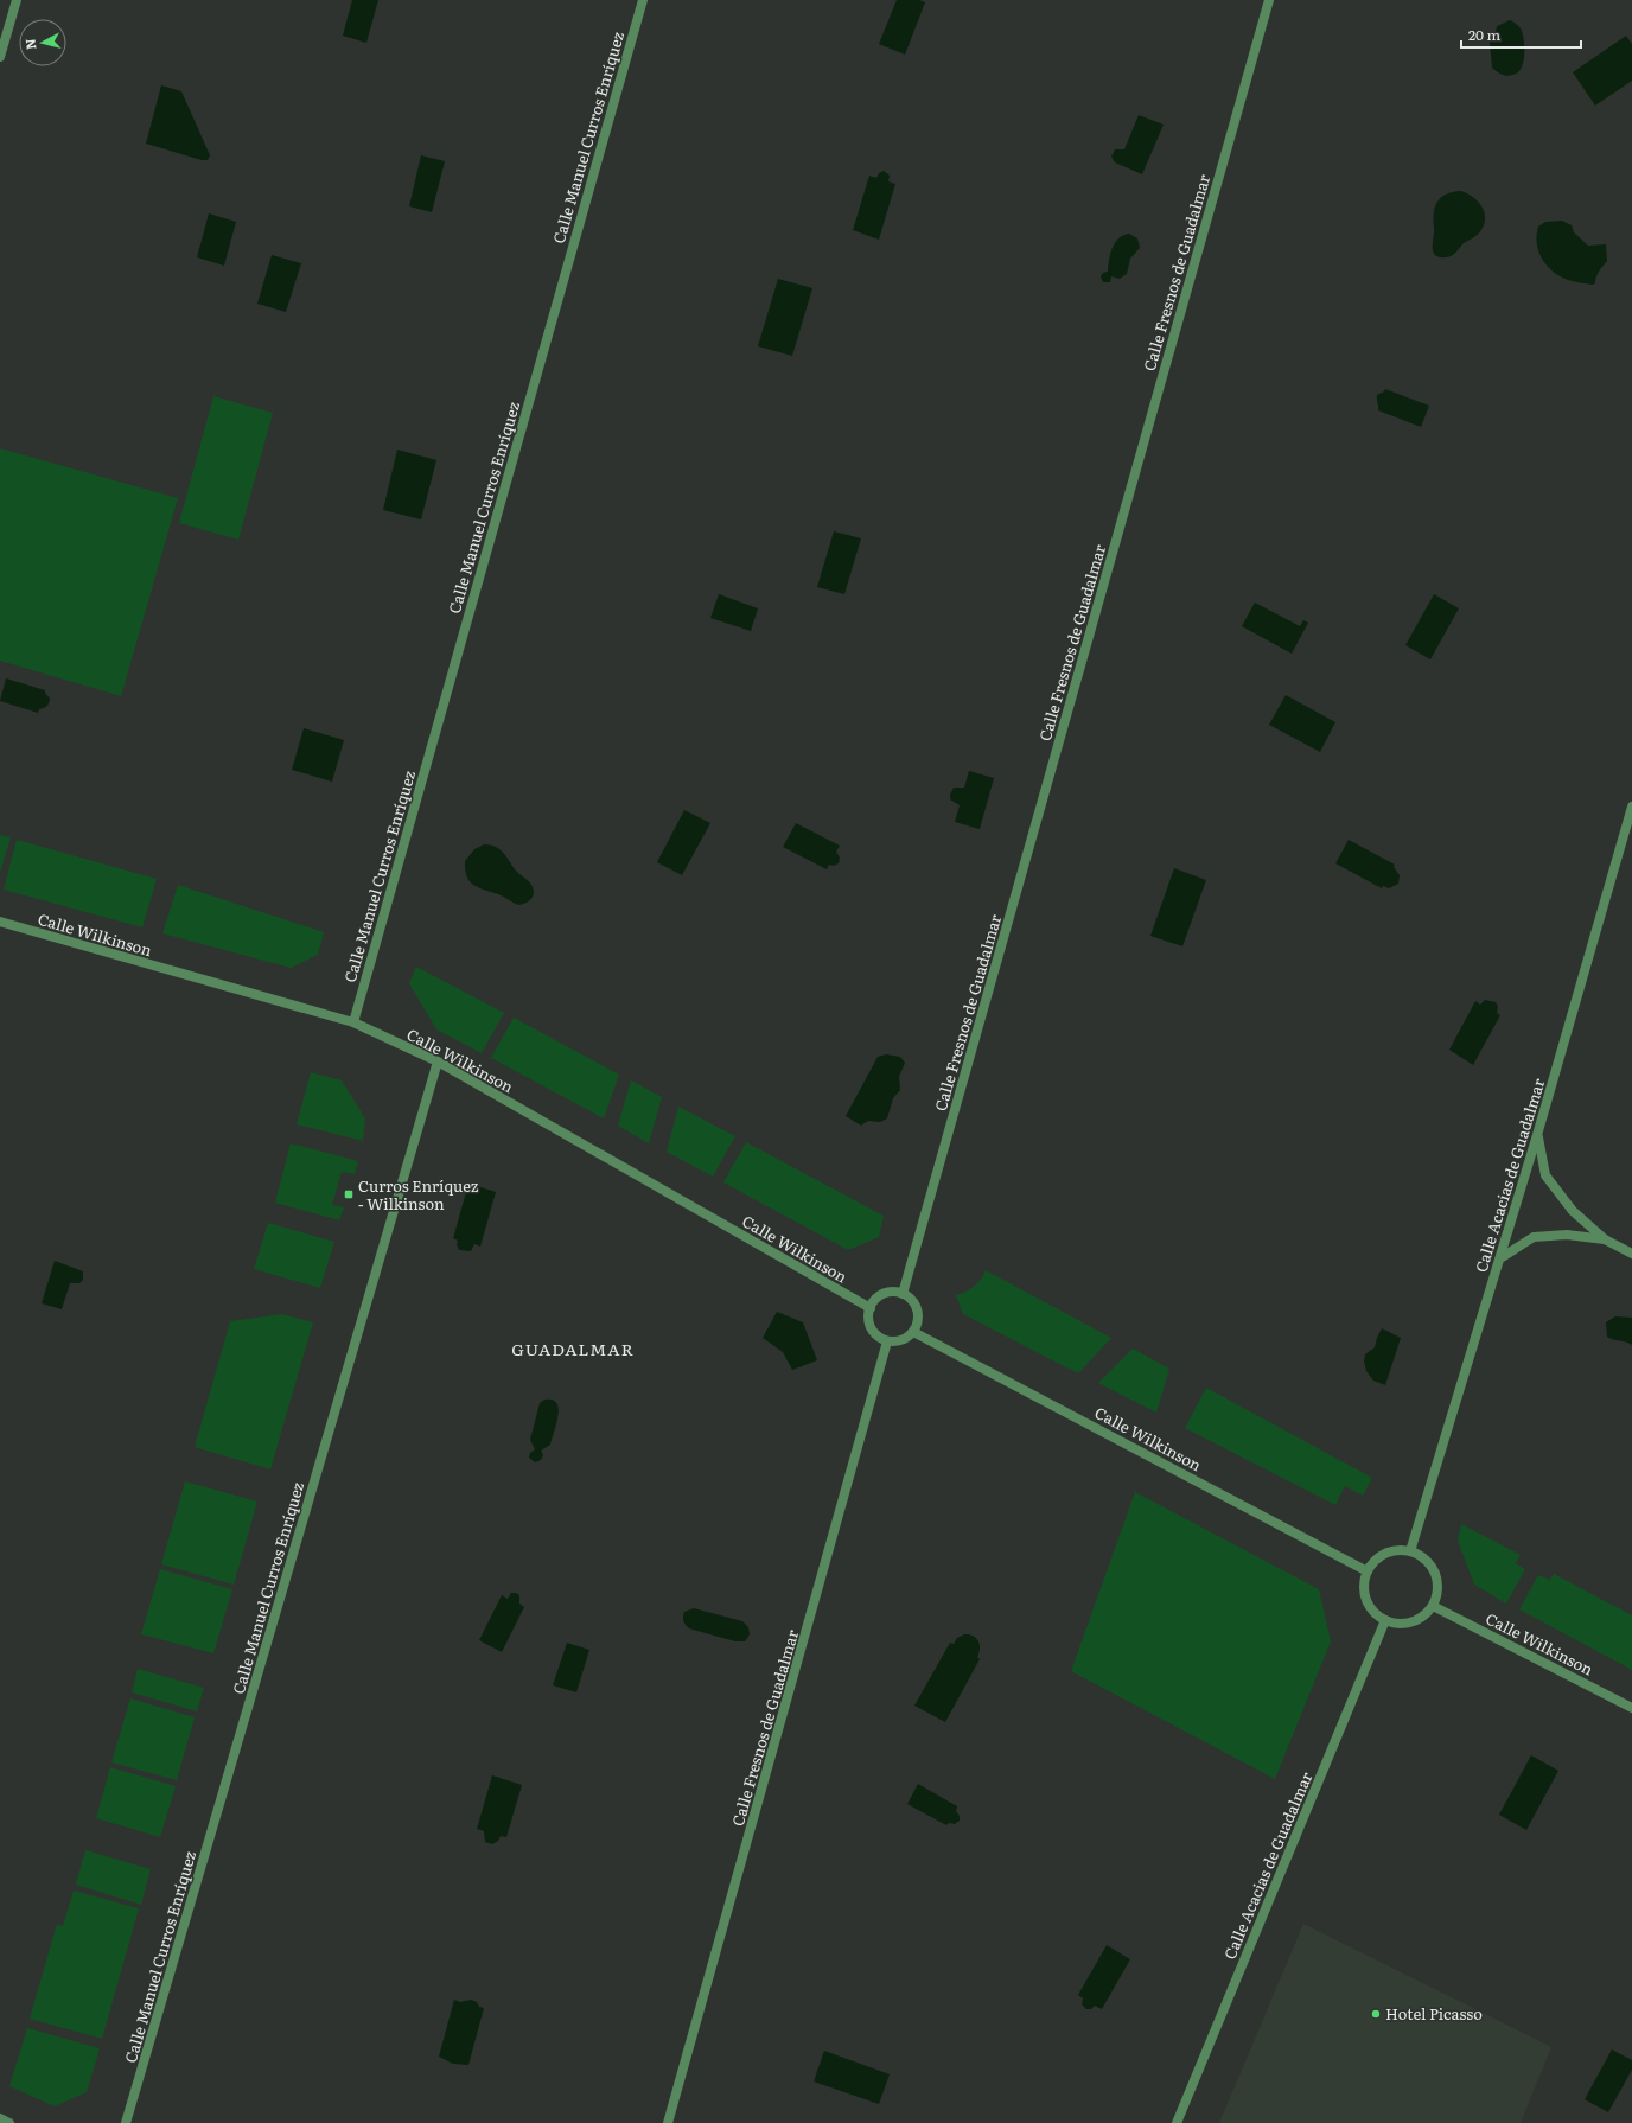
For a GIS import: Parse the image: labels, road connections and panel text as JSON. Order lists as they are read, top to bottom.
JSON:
{
  "streets": {
    "street": [
      "Calle Manuel Curros Enríquez",
      "Calle Fresnos de Guadalmar",
      "Calle Wilkinson",
      "Calle Acacias de Guadalmar"
    ]
  },
  "crossings": [
    ["Calle Manuel Curros Enríquez", "Calle Wilkinson"],
    ["Calle Fresnos de Guadalmar", "Calle Wilkinson"],
    ["Calle Wilkinson", "Calle Acacias de Guadalmar"]
  ],
  "districts": ["GUADALMAR"],
  "places": {
    "transit": ["Curros Enríquez - Wilkinson"],
    "other": ["Hotel Picasso"]
  },
  "scale_bar": "20 m",
  "north": "left"
}
